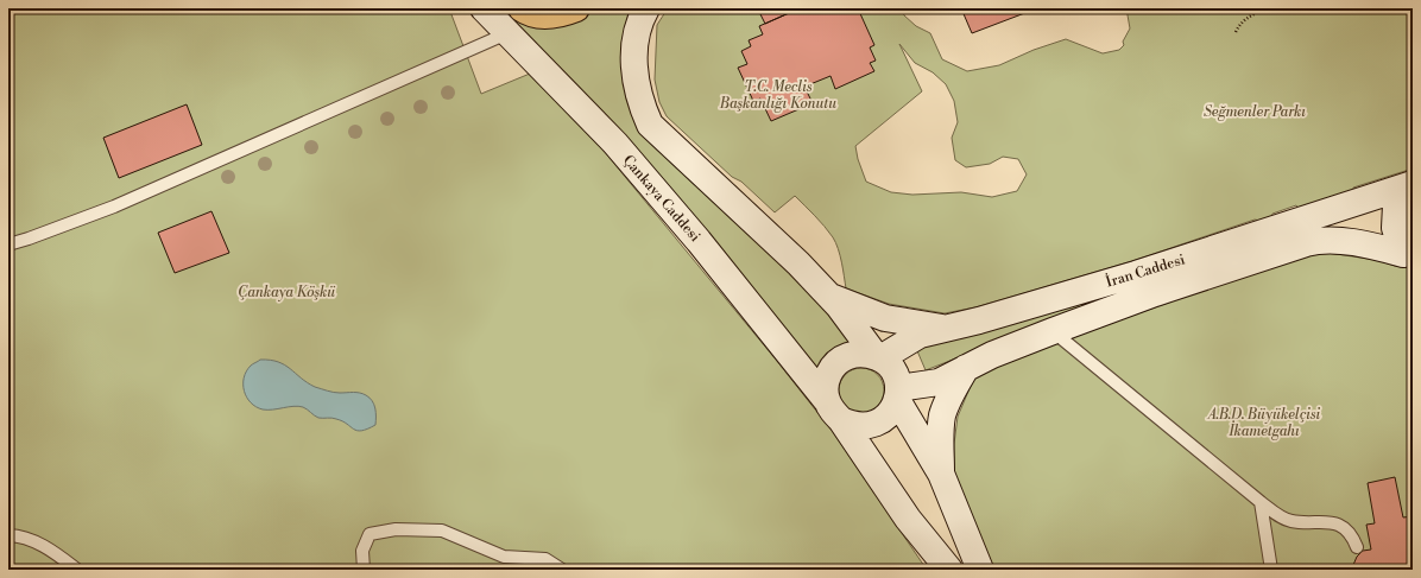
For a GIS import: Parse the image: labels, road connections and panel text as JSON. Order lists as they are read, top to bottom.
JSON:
{
  "streets": {
    "main road": ["Çankaya Caddesi", "İran Caddesi"]
  },
  "crossings": [
    ["Çankaya Caddesi", "İran Caddesi"]
  ],
  "parks": [
    "T.C. Meclis Başkanlığı Konutu",
    "Seğmenler Parkı",
    "Çankaya Köşkü",
    "A.B.D. Büyükelçisi İkametgahı"
  ]
}
